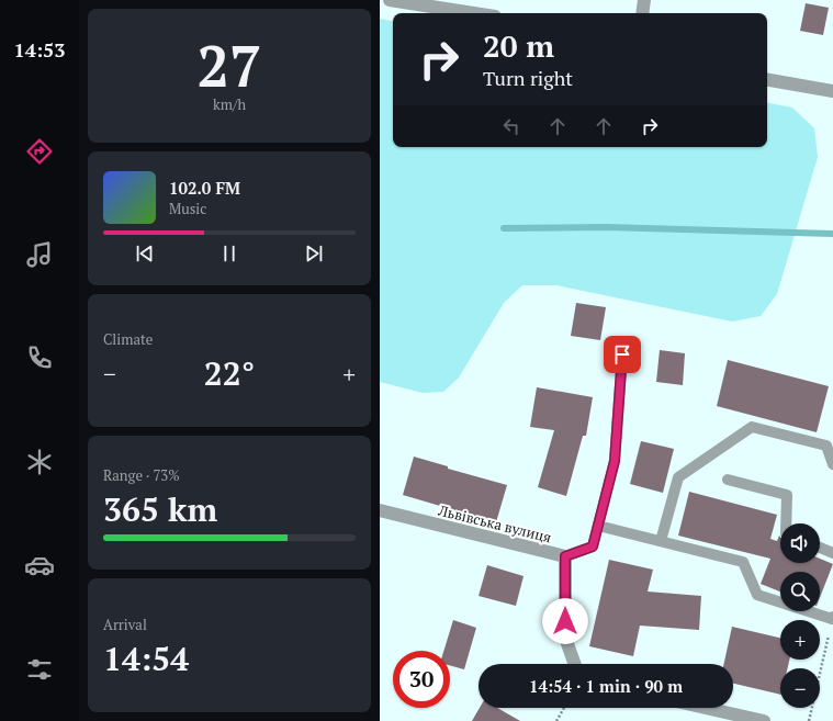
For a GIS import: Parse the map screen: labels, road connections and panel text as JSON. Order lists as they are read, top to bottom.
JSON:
{
  "streets": {
    "street": ["Львівська вулиця"]
  },
  "page": {
    "tabs": "14:53",
    "tile": [
      ["27", "km/h"],
      "Climate",
      ["Range · 73%", "365 km"],
      ["Arrival", "14:54"]
    ],
    "turn": ["20 m", "Turn right"],
    "song": ["102.0 FM", "Music"],
    "heat": ["−", "22°", "+"],
    "map_buttons": ["+", "−"],
    "limit": "30",
    "trip": "14:54 · 1 min · 90 m"
  }
}
